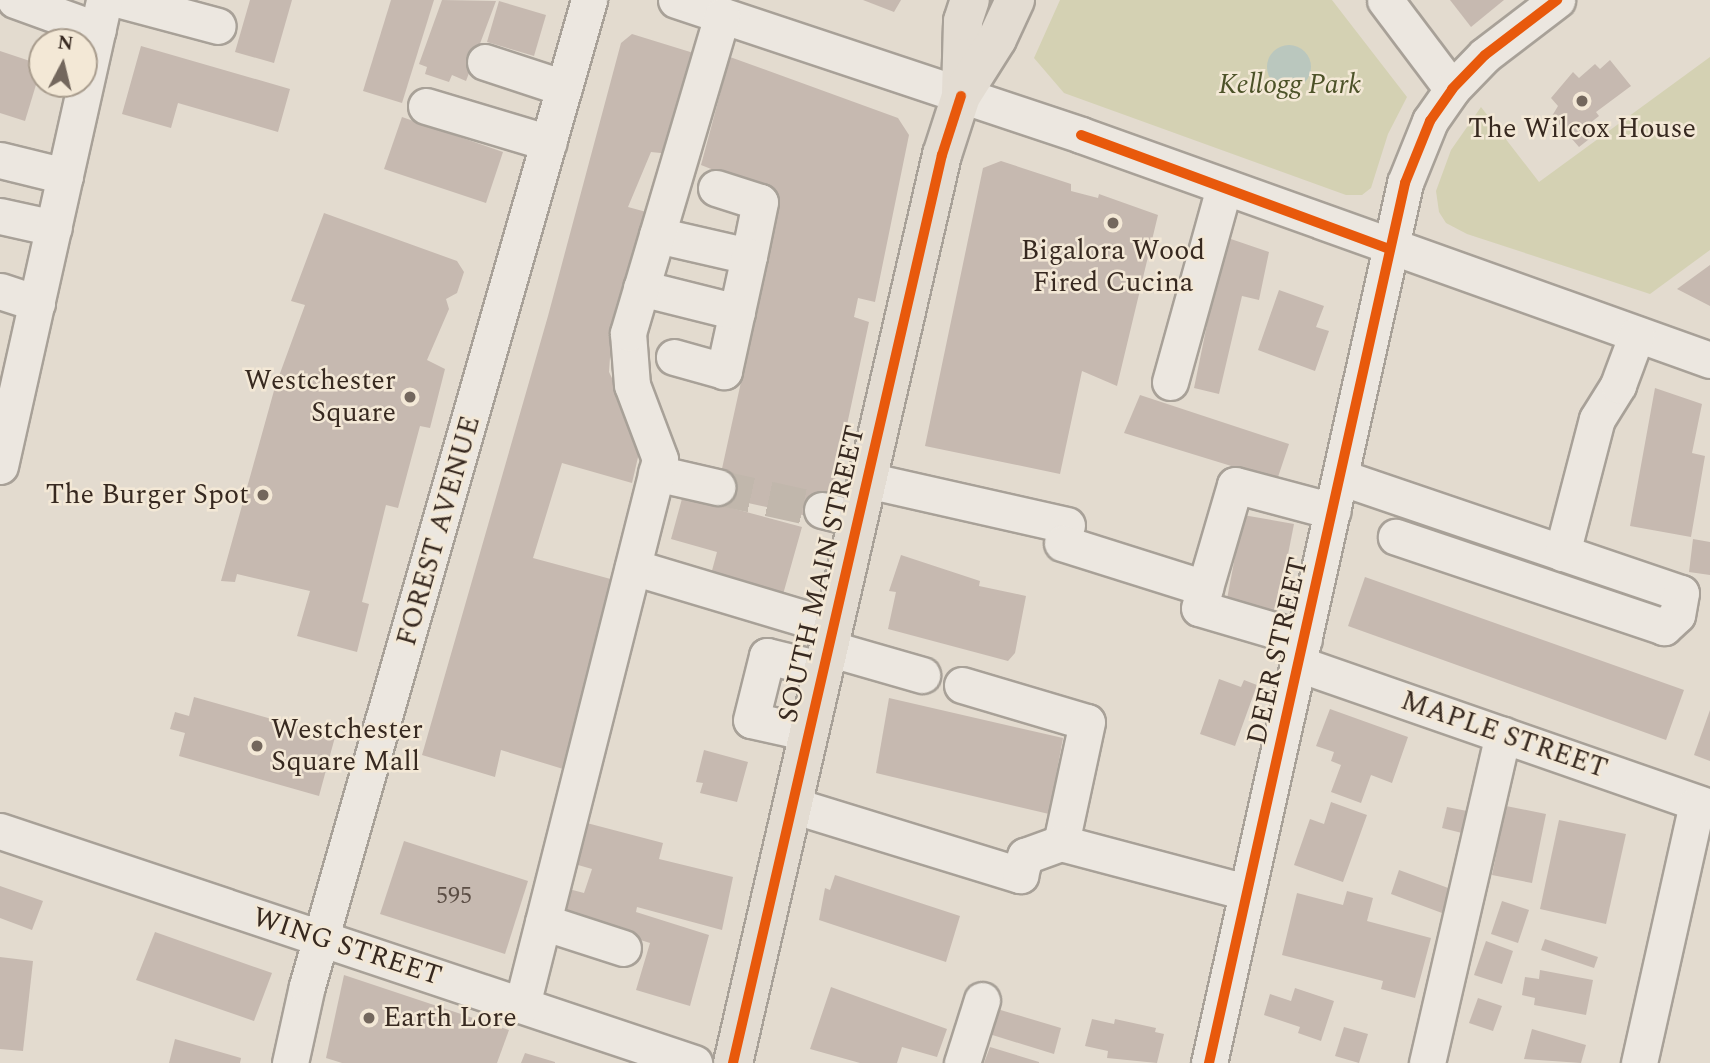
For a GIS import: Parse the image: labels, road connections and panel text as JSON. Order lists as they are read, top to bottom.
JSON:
{
  "streets": {
    "main road": ["SOUTH MAIN STREET"],
    "street": [
      "FOREST AVENUE",
      "DEER STREET",
      "MAPLE STREET",
      "WING STREET"
    ]
  },
  "crossings": [
    ["FOREST AVENUE", "WING STREET"],
    ["SOUTH MAIN STREET", "MAPLE STREET"],
    ["DEER STREET", "MAPLE STREET"]
  ],
  "parks": ["Kellogg Park"],
  "places": [
    "The Wilcox House",
    "Bigalora Wood Fired Cucina",
    "Westchester Square",
    "The Burger Spot",
    "Westchester Square Mall",
    "Earth Lore"
  ],
  "house_numbers": ["595"],
  "north": "top"
}
